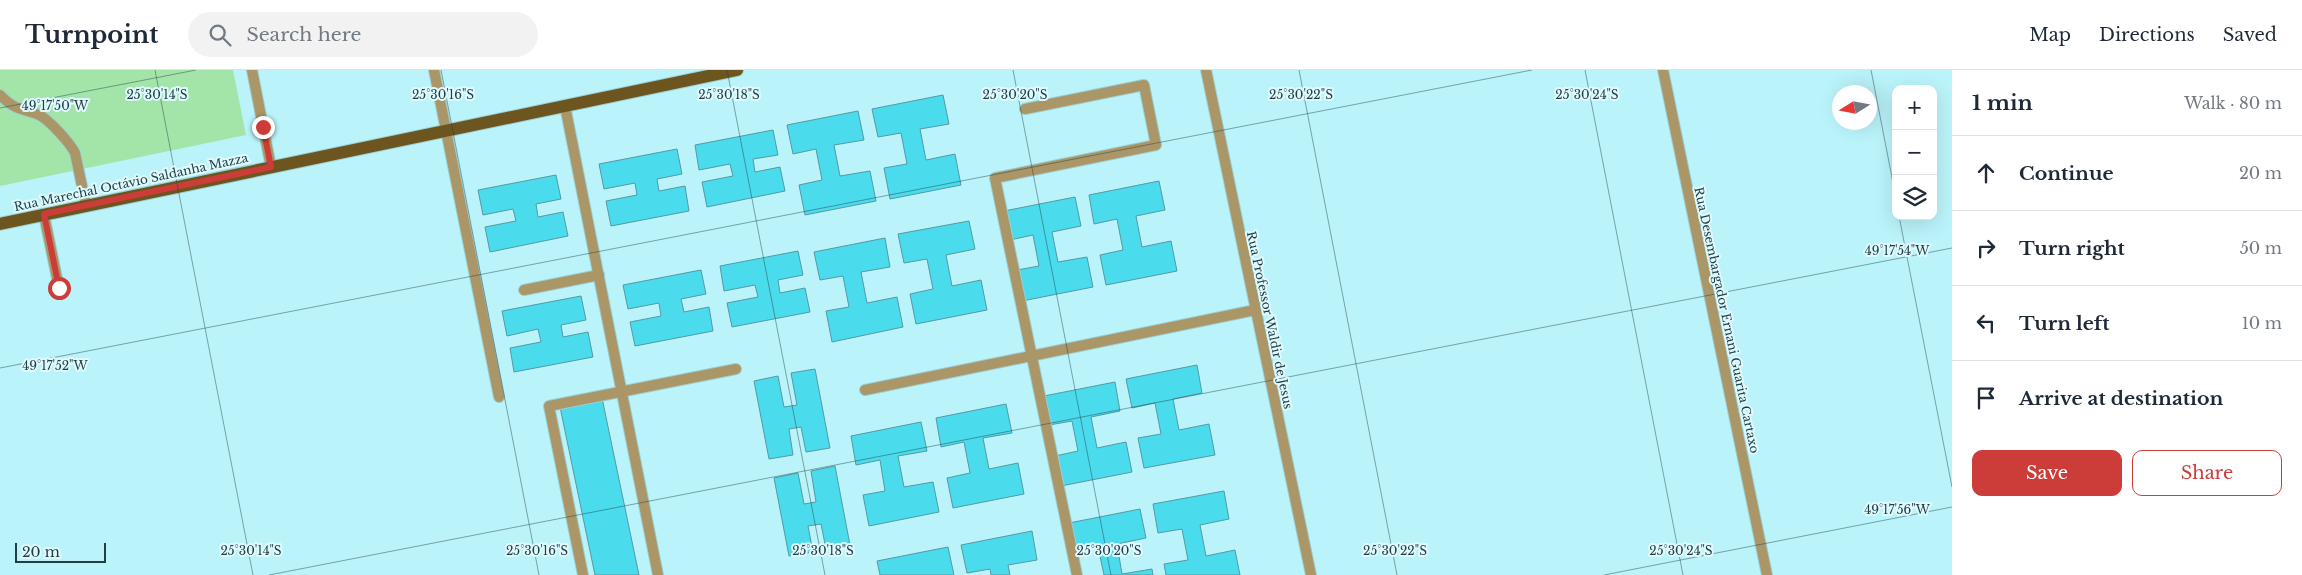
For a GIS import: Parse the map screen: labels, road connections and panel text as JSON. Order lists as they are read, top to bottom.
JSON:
{
  "streets": {
    "main road": ["Rua Marechal Octávio Saldanha Mazza"],
    "street": ["Rua Professor Waldir de Jesus", "Rua Desembargador Ernani Guarita Cartaxo"]
  },
  "scale_bar": "20 m",
  "north": "left",
  "page": {
    "header": "Turnpoint",
    "search": "Search here",
    "nav": ["Map", "Directions", "Saved"],
    "heading": ["1 min", "Walk · 80 m"],
    "map_buttons": ["+", "−"],
    "list": [
      ["Continue", "20 m"],
      ["Turn right", "50 m"],
      ["Turn left", "10 m"],
      "Arrive at destination"
    ],
    "buttons": ["Save", "Share"],
    "scale": "20 m"
  },
  "coordinates": [
    "25°30'14\"S",
    "25°30'16\"S",
    "25°30'18\"S",
    "25°30'20\"S",
    "25°30'22\"S",
    "25°30'24\"S",
    "49°17'50\"W",
    "49°17'54\"W",
    "49°17'52\"W",
    "49°17'56\"W"
  ]
}
